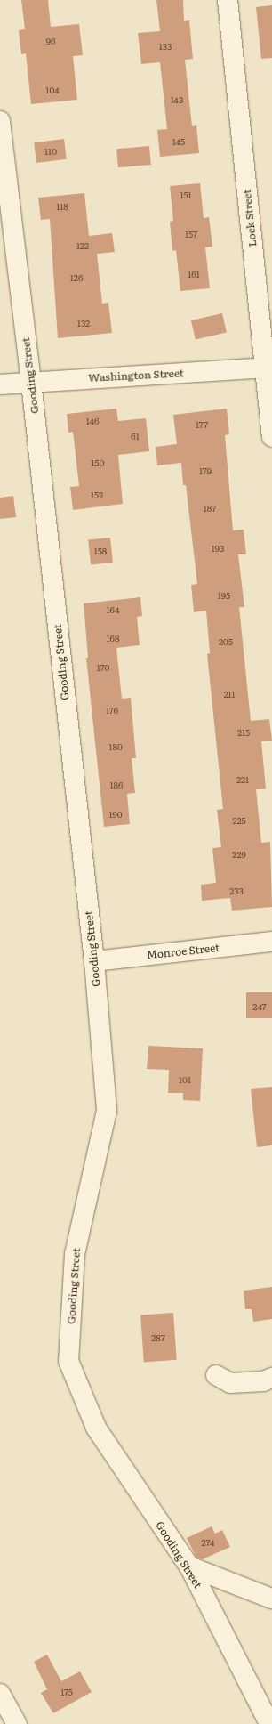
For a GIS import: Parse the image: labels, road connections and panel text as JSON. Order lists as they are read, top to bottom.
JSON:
{
  "streets": {
    "street": [
      "Lock Street",
      "Gooding Street",
      "Washington Street",
      "Monroe Street"
    ]
  },
  "crossings": [
    ["Lock Street", "Washington Street"],
    ["Gooding Street", "Washington Street"],
    ["Gooding Street", "Monroe Street"]
  ],
  "house_numbers": [
    "96",
    "133",
    "104",
    "143",
    "145",
    "110",
    "151",
    "118",
    "157",
    "122",
    "161",
    "126",
    "132",
    "146",
    "177",
    "61",
    "150",
    "179",
    "152",
    "187",
    "193",
    "158",
    "195",
    "164",
    "168",
    "205",
    "170",
    "211",
    "176",
    "215",
    "180",
    "221",
    "186",
    "190",
    "225",
    "229",
    "233",
    "247",
    "101",
    "287",
    "274",
    "175"
  ]
}
